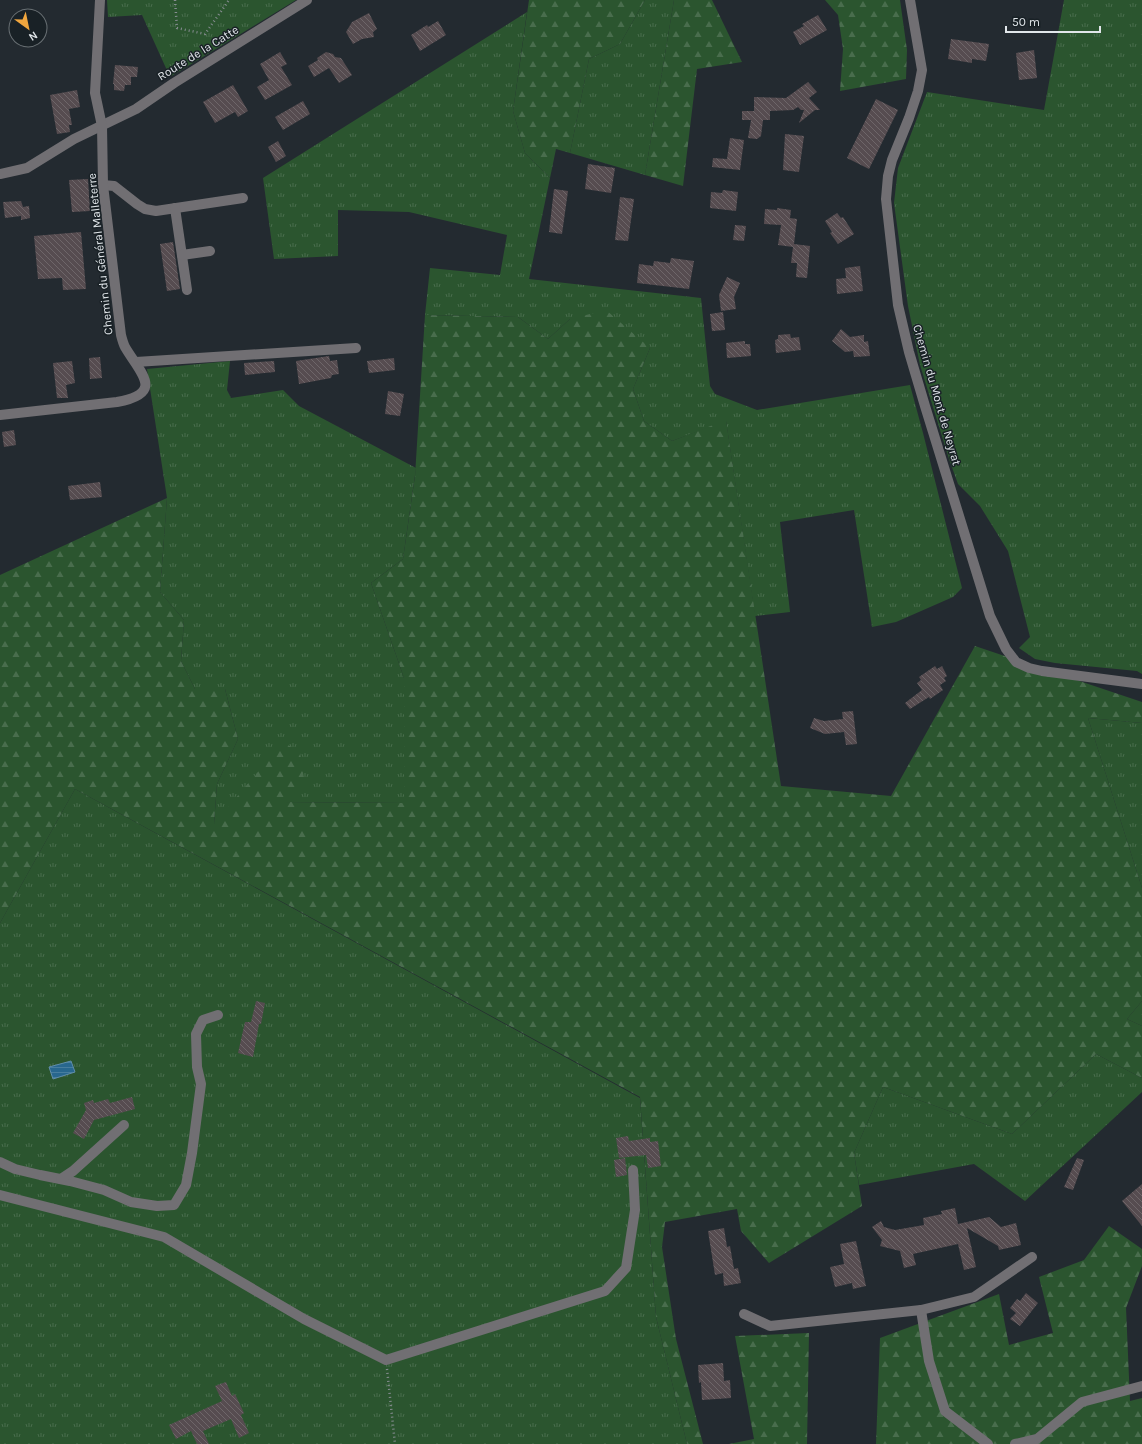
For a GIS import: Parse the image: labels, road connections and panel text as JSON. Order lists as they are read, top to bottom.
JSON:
{
  "streets": {
    "street": ["Route de la Catte", "Chemin du Général Malleterre", "Chemin du Mont de Neyrat"]
  },
  "crossings": [
    ["Route de la Catte", "Chemin du Général Malleterre"]
  ],
  "scale_bar": "50 m",
  "north": "bottom right"
}
